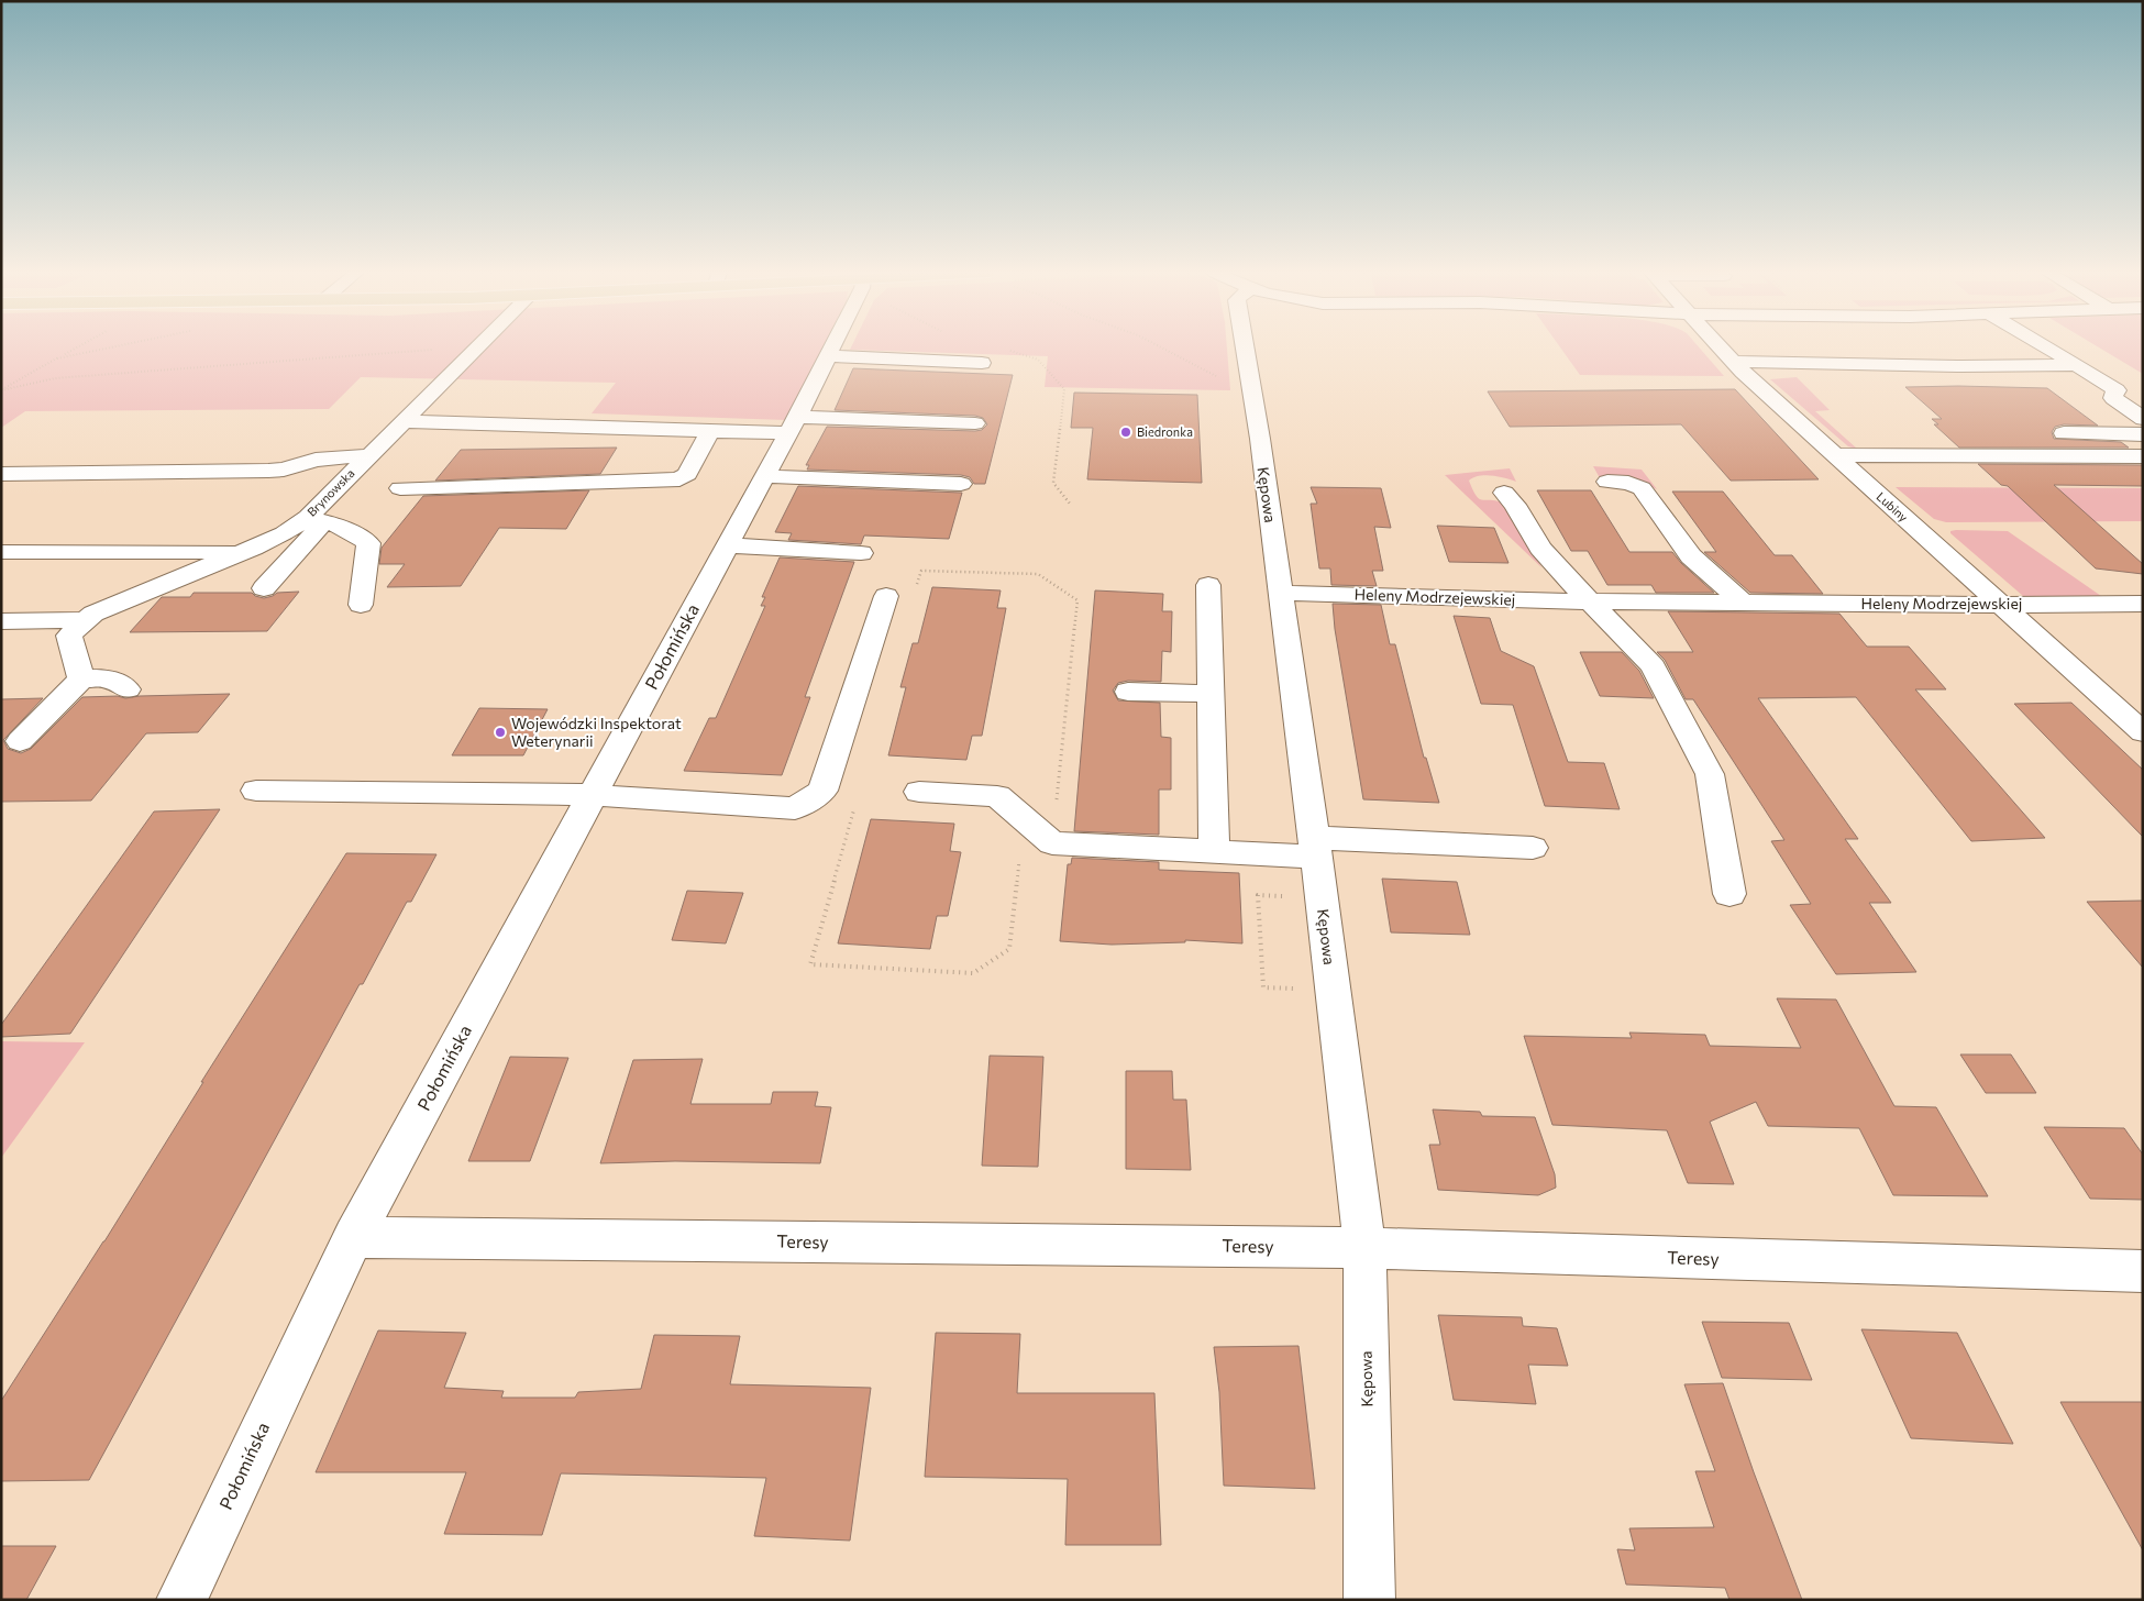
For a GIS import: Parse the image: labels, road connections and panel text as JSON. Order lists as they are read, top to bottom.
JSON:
{
  "streets": {
    "street": [
      "Brynowska",
      "Kępowa",
      "Lubiny",
      "Heleny Modrzejewskiej",
      "Połomińska",
      "Teresy"
    ]
  },
  "crossings": [
    ["Kępowa", "Heleny Modrzejewskiej"],
    ["Kępowa", "Teresy"],
    ["Lubiny", "Heleny Modrzejewskiej"],
    ["Połomińska", "Teresy"]
  ],
  "places": ["Biedronka", "Wojewódzki Inspektorat Weterynarii"]
}
